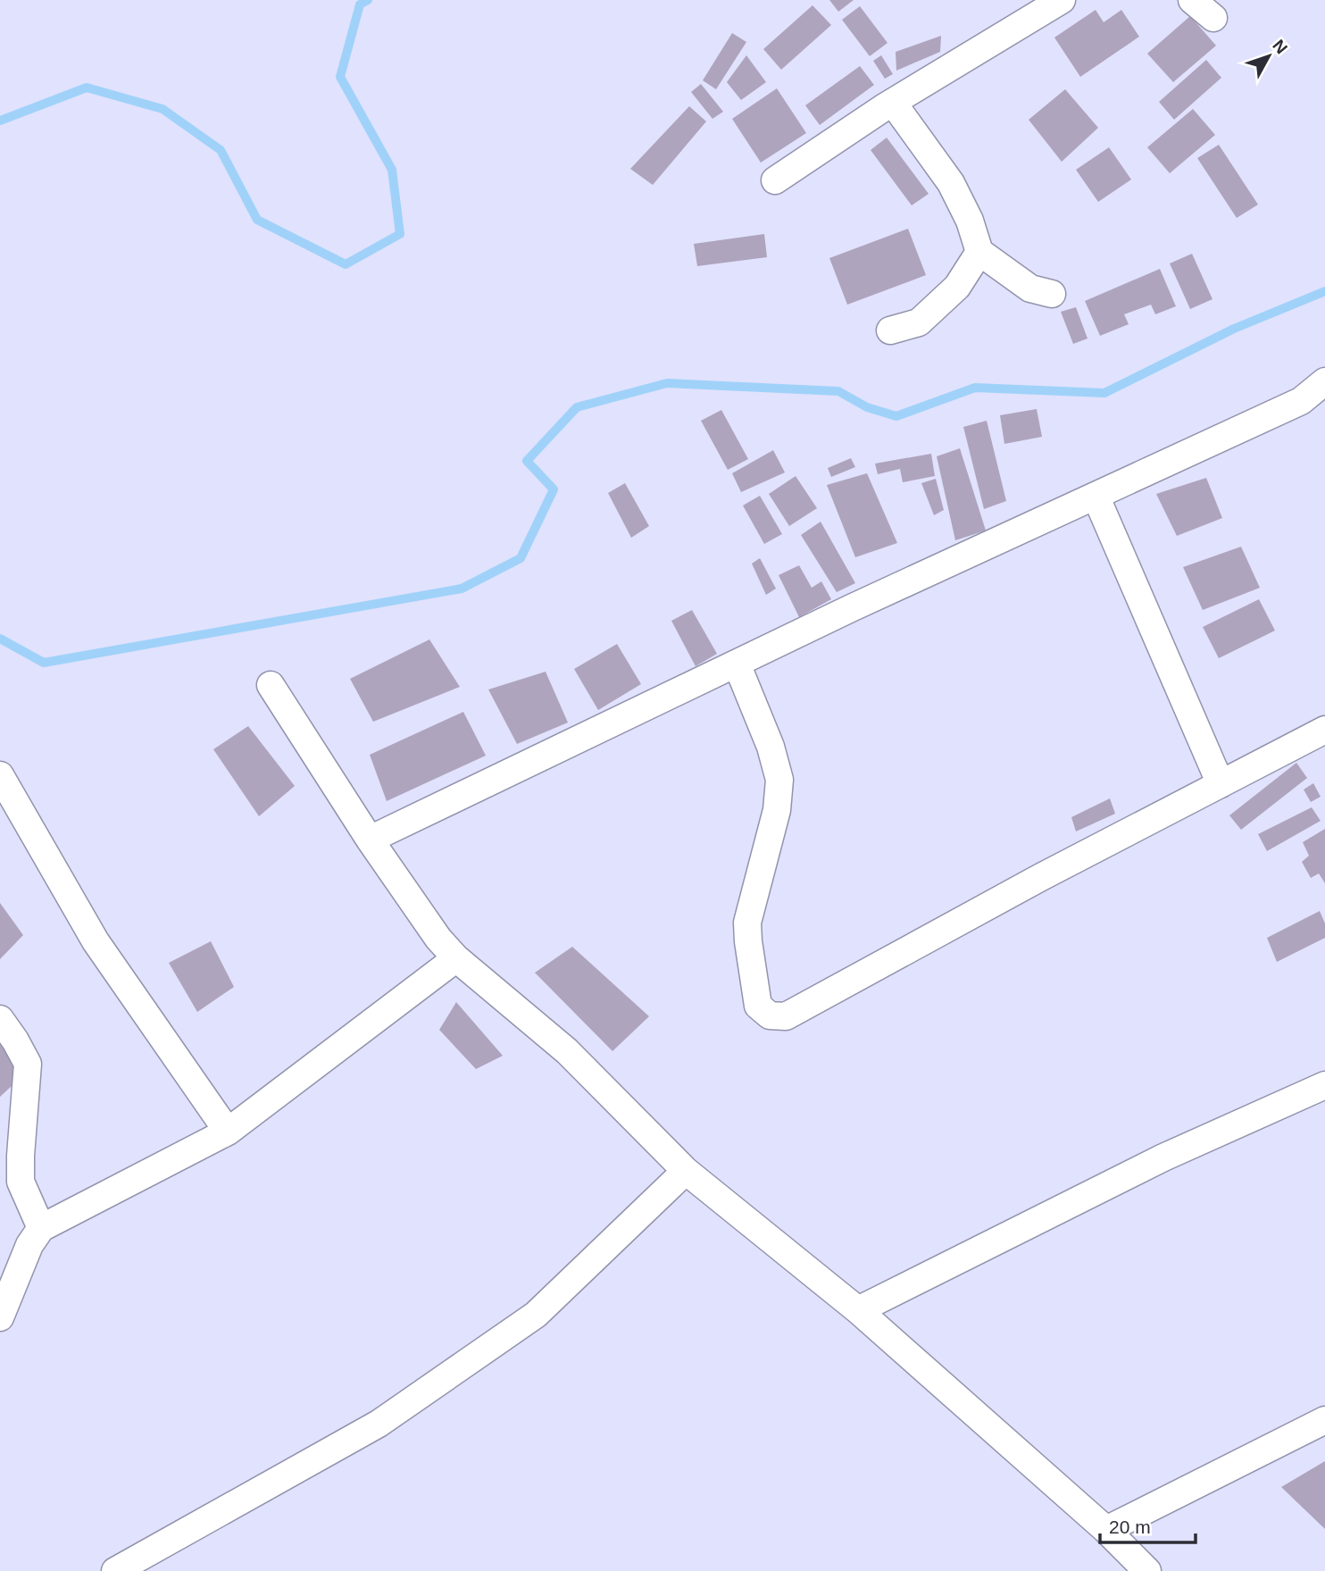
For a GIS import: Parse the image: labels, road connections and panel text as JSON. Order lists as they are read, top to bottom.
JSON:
{
  "scale_bar": "20 m",
  "north": "top right"
}
